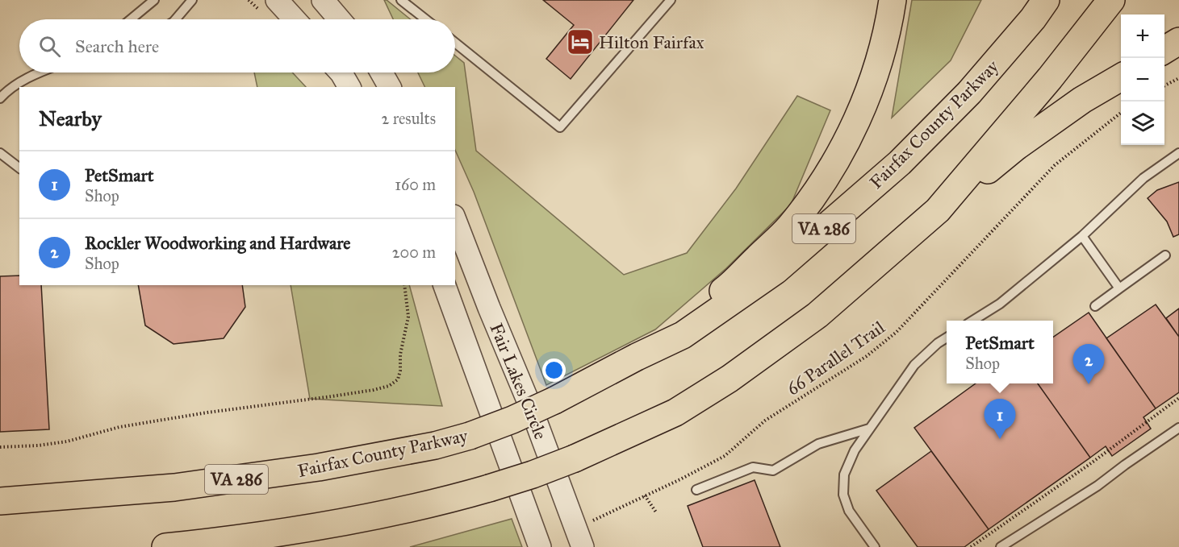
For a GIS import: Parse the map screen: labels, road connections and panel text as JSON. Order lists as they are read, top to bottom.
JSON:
{
  "streets": {
    "highway": ["Fairfax County Parkway", "VA 286"],
    "street": ["Fair Lakes Circle"],
    "path": ["66 Parallel Trail"]
  },
  "places": {
    "hotel": ["Hilton Fairfax"]
  },
  "page": {
    "map_buttons": ["+", "−"],
    "search": "Search here",
    "heading": ["Nearby", "2 results"],
    "list": [
      {
        "mark": "1",
        "name": "PetSmart",
        "note": "Shop",
        "value": "160 m"
      },
      {
        "mark": "2",
        "name": "Rockler Woodworking and Hardware",
        "note": "Shop",
        "value": "200 m"
      }
    ],
    "popup": ["PetSmart", "Shop"],
    "pins": ["2", "1"]
  }
}
